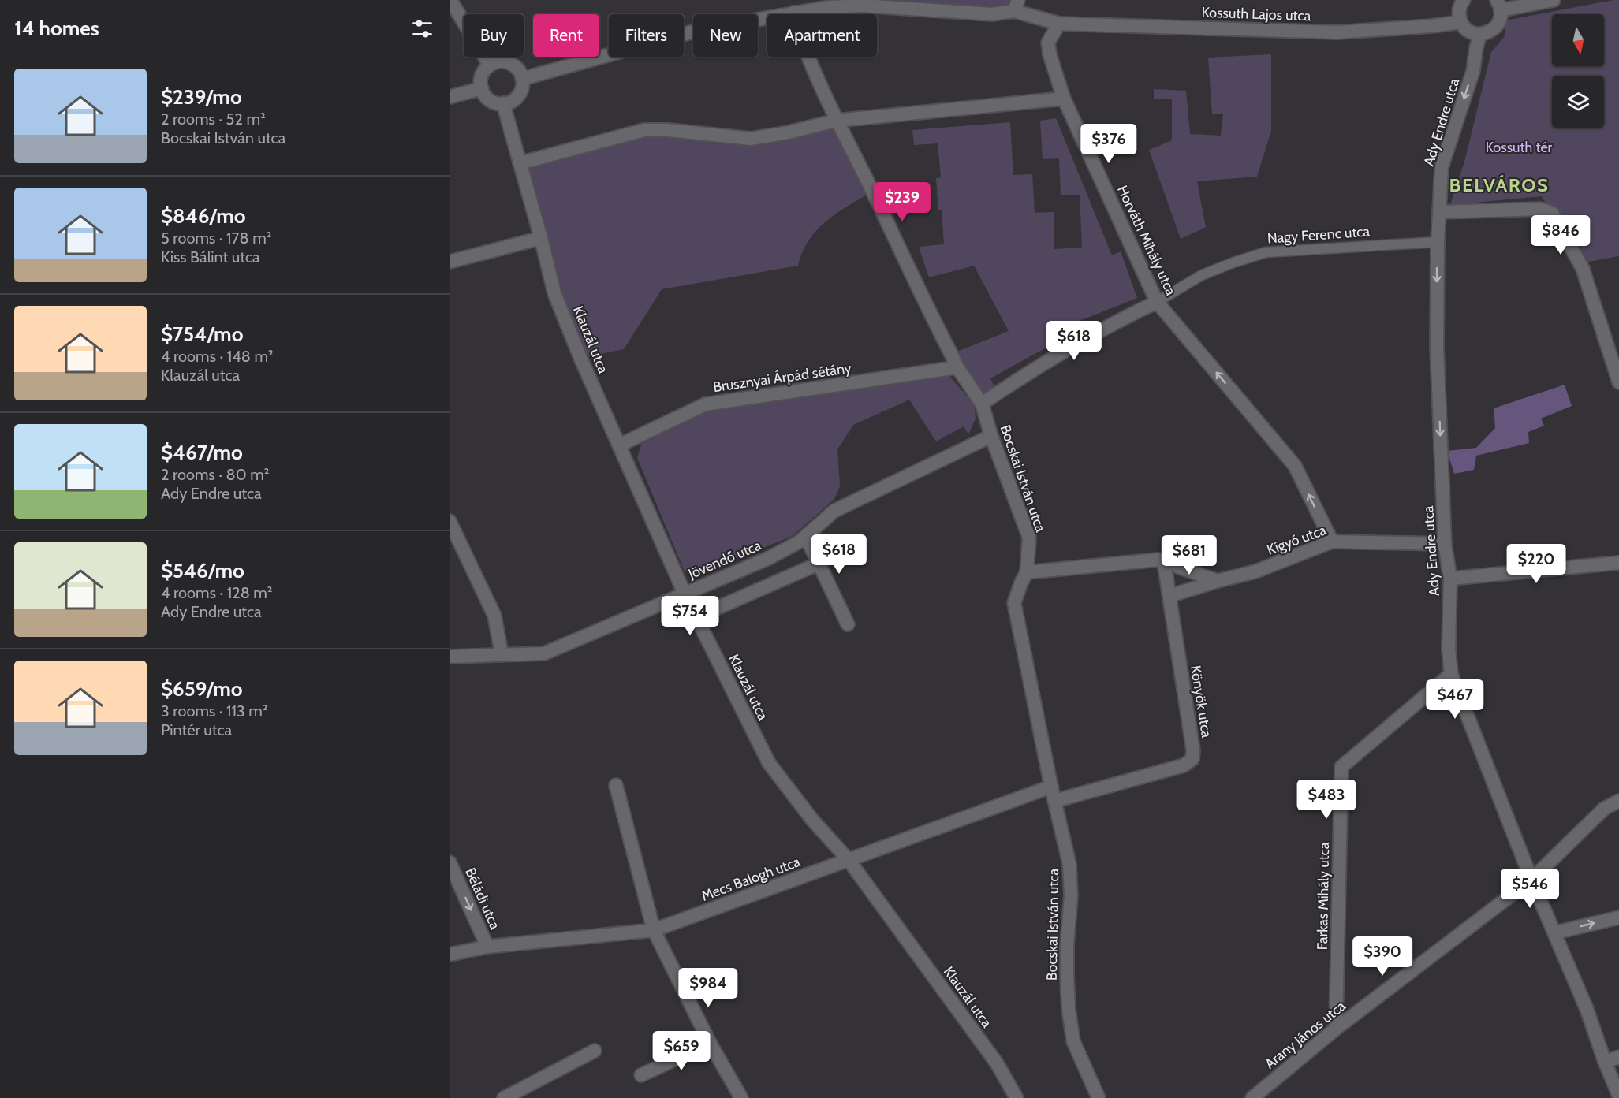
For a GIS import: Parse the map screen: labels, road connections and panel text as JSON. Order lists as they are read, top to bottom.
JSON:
{
  "streets": {
    "street": [
      "Kossuth Lajos utca",
      "Ady Endre utca",
      "Nagy Ferenc utca",
      "Horváth Mihály utca",
      "Klauzál utca",
      "Brusznyai Árpád sétány",
      "Bocskai István utca",
      "Kígyó utca",
      "Jövendő utca",
      "Könyök utca",
      "Mecs Balogh utca",
      "Farkas Mihály utca",
      "Béládi utca",
      "Arany János utca"
    ]
  },
  "crossings": [
    ["Kossuth Lajos utca", "Horváth Mihály utca"],
    ["Kossuth Lajos utca", "Klauzál utca"],
    ["Kossuth Lajos utca", "Bocskai István utca"],
    ["Ady Endre utca", "Nagy Ferenc utca"],
    ["Ady Endre utca", "Kígyó utca"],
    ["Ady Endre utca", "Farkas Mihály utca"],
    ["Ady Endre utca", "Arany János utca"],
    ["Nagy Ferenc utca", "Horváth Mihály utca"],
    ["Horváth Mihály utca", "Kígyó utca"],
    ["Klauzál utca", "Brusznyai Árpád sétány"],
    ["Klauzál utca", "Jövendő utca"],
    ["Klauzál utca", "Mecs Balogh utca"],
    ["Brusznyai Árpád sétány", "Bocskai István utca"],
    ["Bocskai István utca", "Jövendő utca"],
    ["Bocskai István utca", "Könyök utca"],
    ["Bocskai István utca", "Mecs Balogh utca"],
    ["Kígyó utca", "Könyök utca"],
    ["Mecs Balogh utca", "Béládi utca"],
    ["Farkas Mihály utca", "Arany János utca"]
  ],
  "one_way": ["Ady Endre utca", "Horváth Mihály utca", "Béládi utca"],
  "districts": ["BELVÁROS"],
  "parks": ["Kossuth tér"],
  "north": "bottom",
  "page": {
    "heading": "14 homes",
    "chip": [
      "Buy",
      "Rent",
      "Filters",
      "New",
      "Apartment"
    ],
    "list": [
      {
        "name": "$239/mo",
        "note": "2 rooms · 52 m² · Bocskai István utca"
      },
      {
        "name": "$846/mo",
        "note": "5 rooms · 178 m² · Kiss Bálint utca"
      },
      {
        "name": "$754/mo",
        "note": "4 rooms · 148 m² · Klauzál utca"
      },
      {
        "name": "$467/mo",
        "note": "2 rooms · 80 m² · Ady Endre utca"
      },
      {
        "name": "$546/mo",
        "note": "4 rooms · 128 m² · Ady Endre utca"
      },
      {
        "name": "$659/mo",
        "note": "3 rooms · 113 m² · Pintér utca"
      }
    ],
    "price": [
      "$376",
      "$239",
      "$846",
      "$618",
      "$618",
      "$681",
      "$220",
      "$754",
      "$467",
      "$483",
      "$546",
      "$390",
      "$984",
      "$659"
    ]
  }
}
